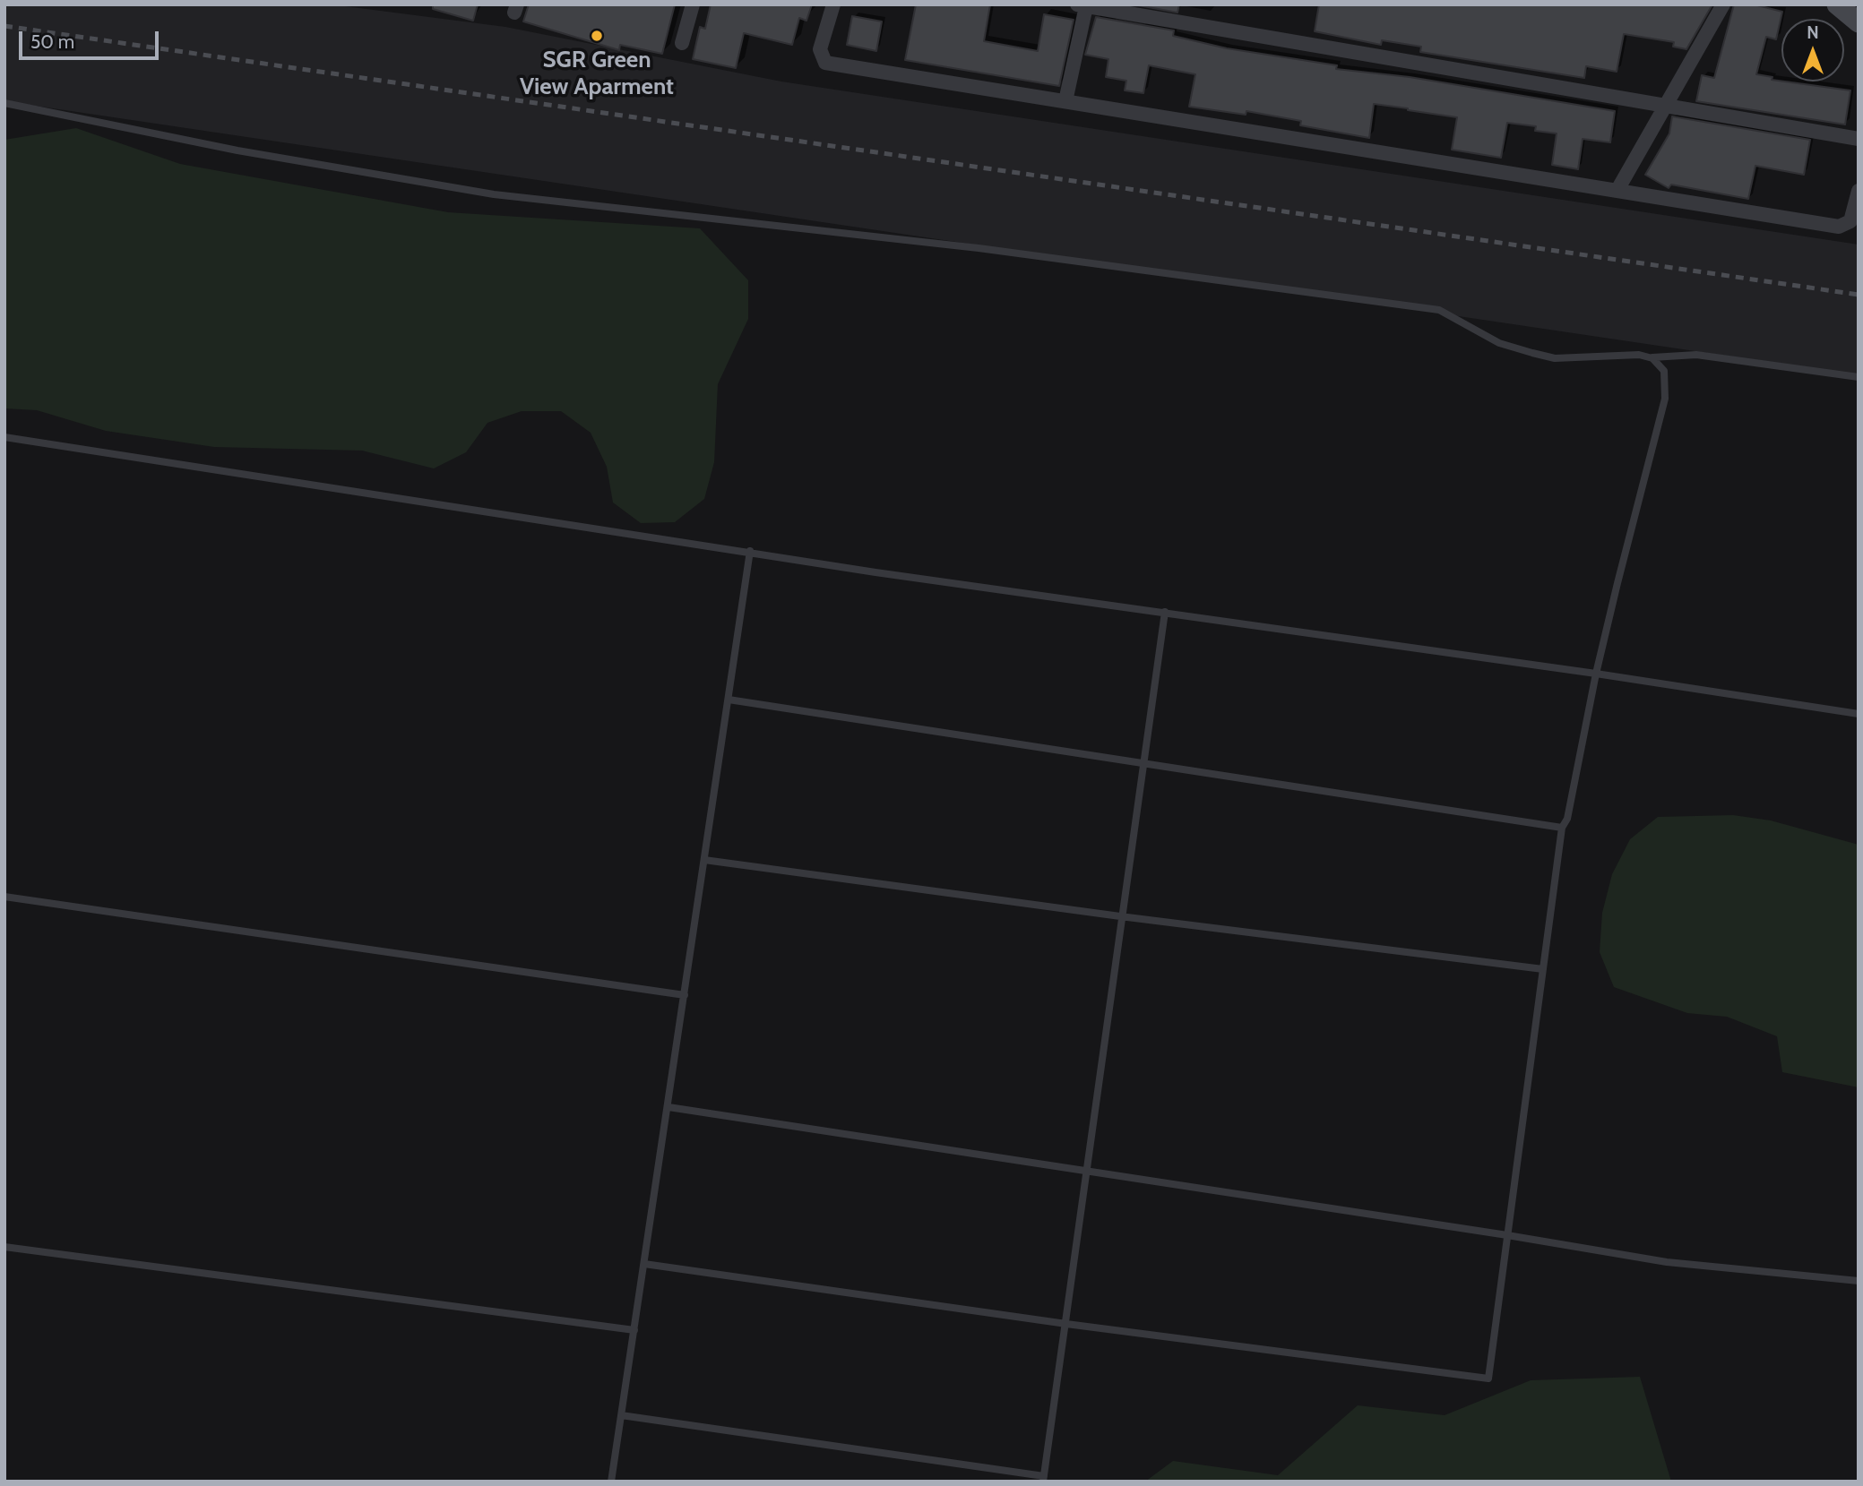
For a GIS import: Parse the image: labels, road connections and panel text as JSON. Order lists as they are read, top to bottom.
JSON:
{
  "places": ["SGR Green View Aparment"],
  "scale_bar": "50 m",
  "north": "top"
}
